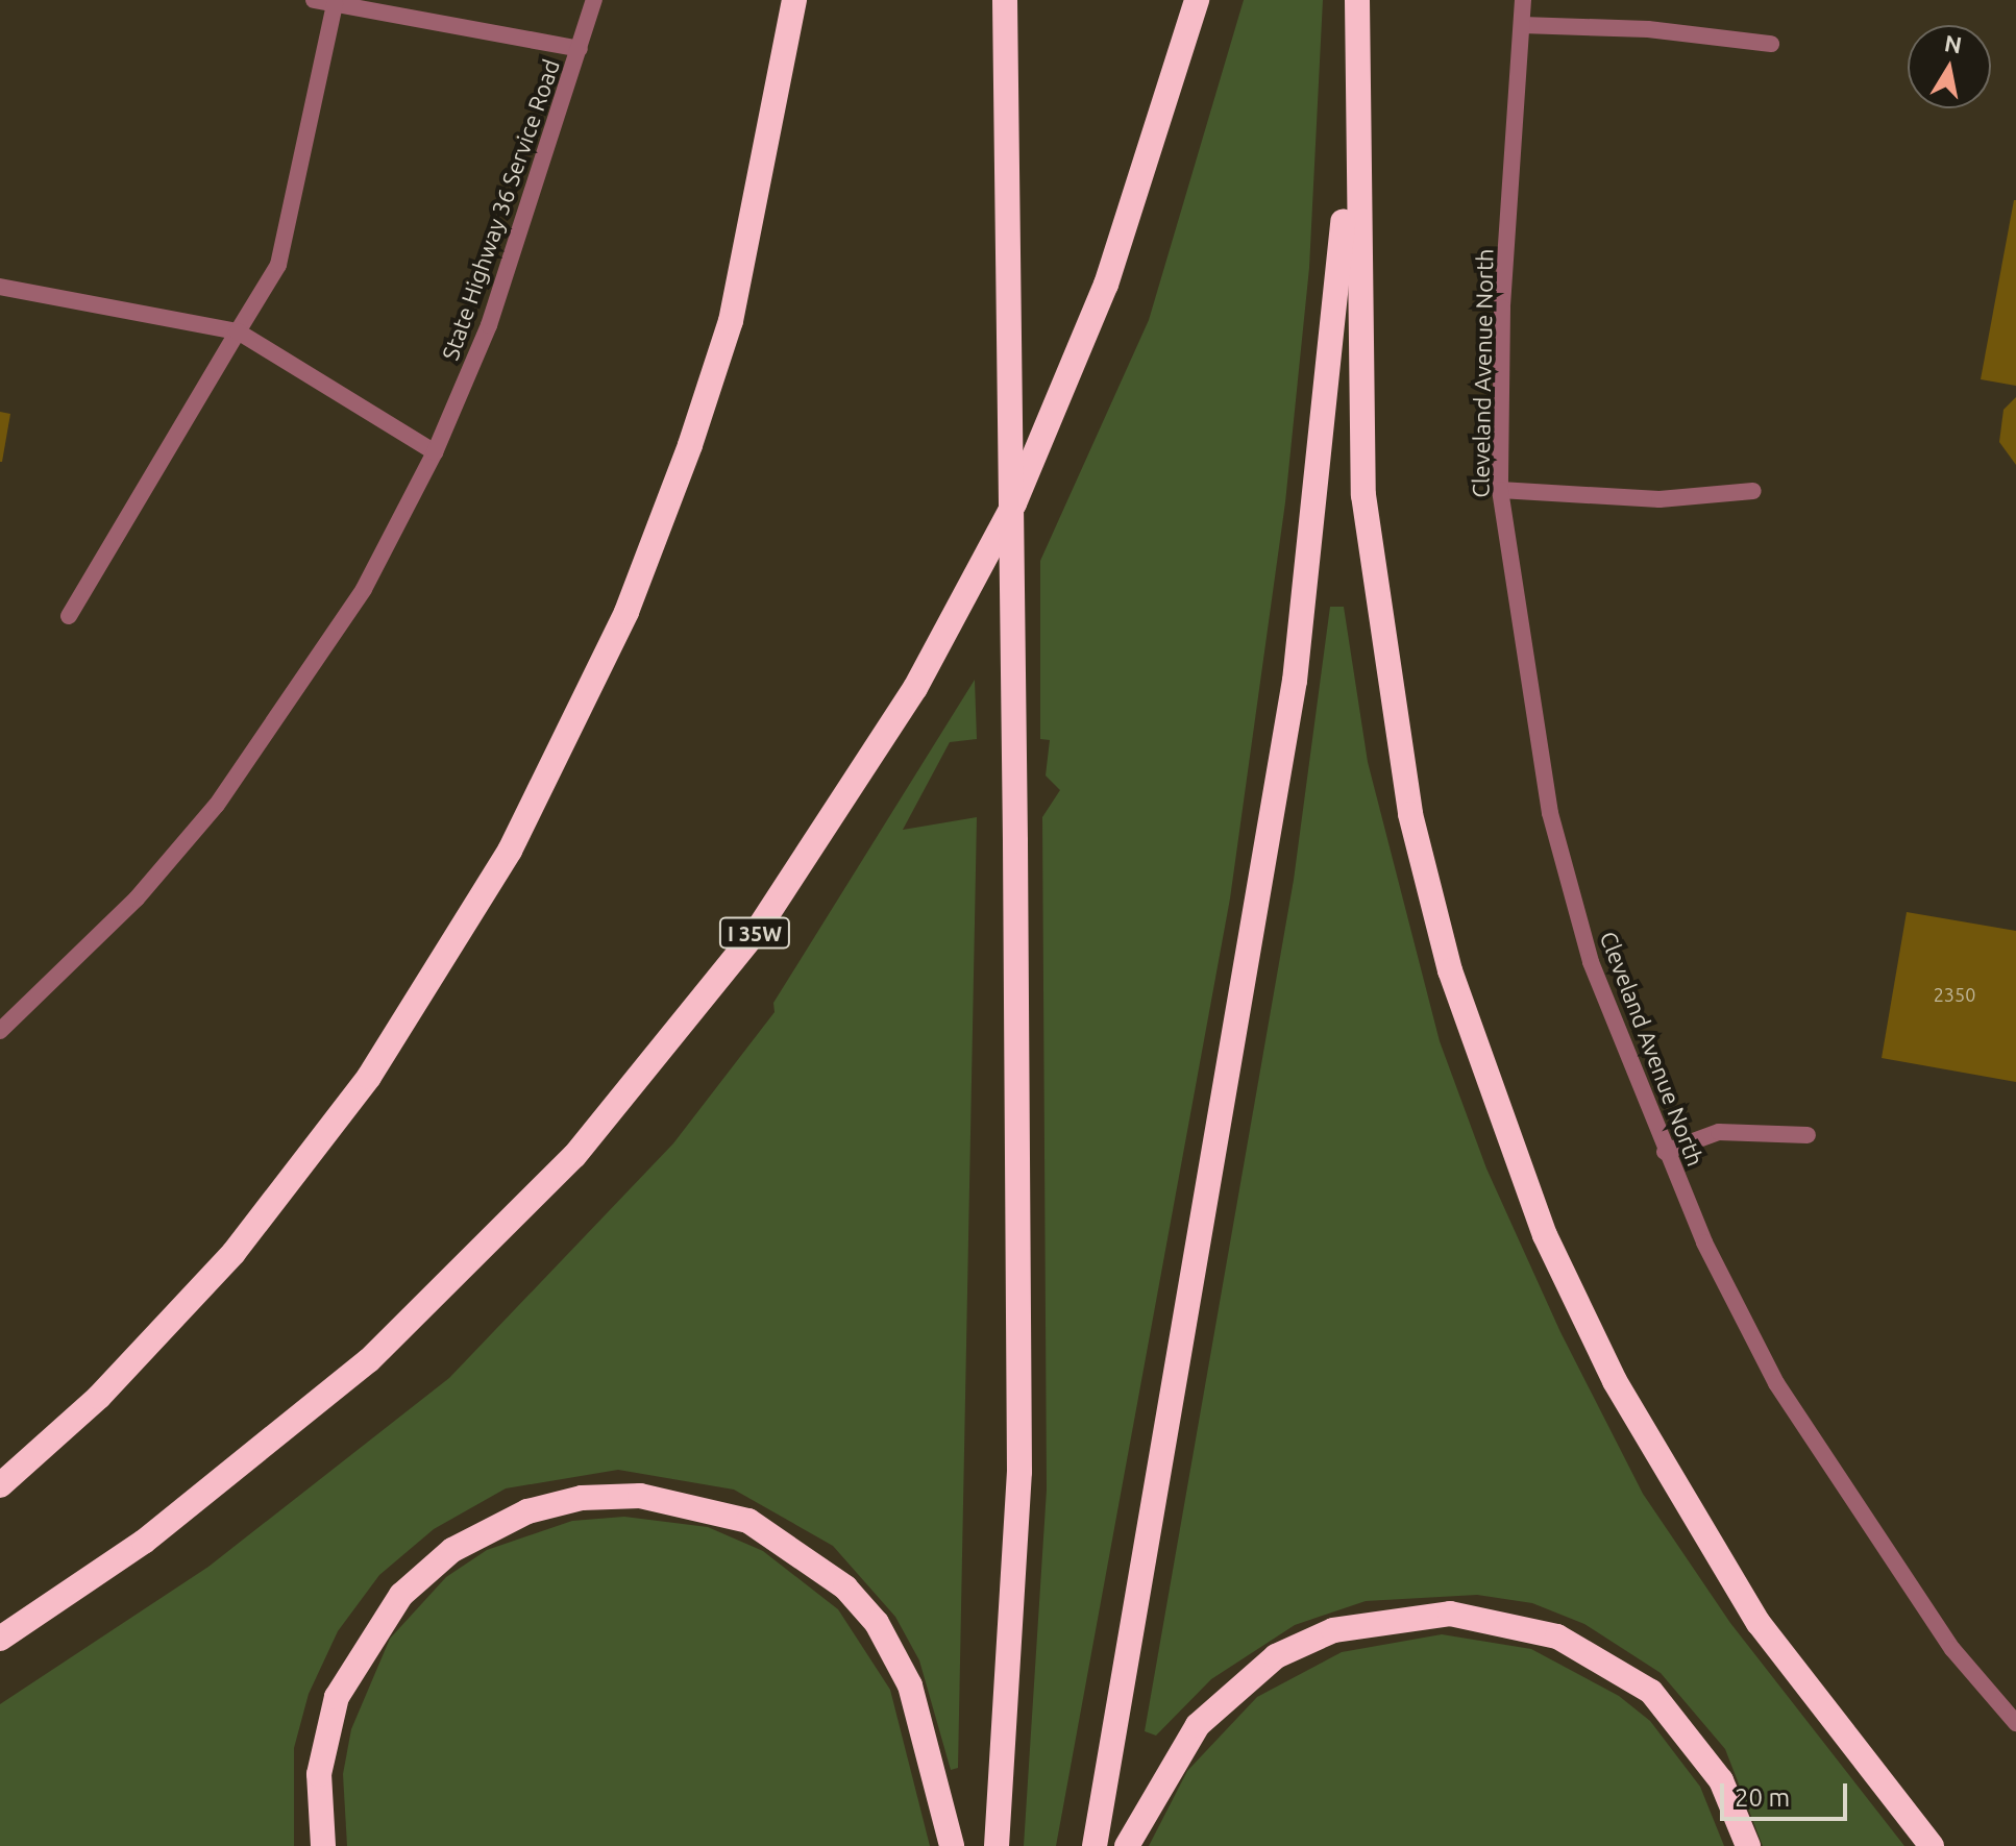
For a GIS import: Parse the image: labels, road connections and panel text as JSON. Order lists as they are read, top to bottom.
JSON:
{
  "streets": {
    "highway": ["I 35W"],
    "street": ["State Highway 36 Service Road", "Cleveland Avenue North"]
  },
  "house_numbers": ["2350"],
  "scale_bar": "20 m",
  "north": "top"
}
